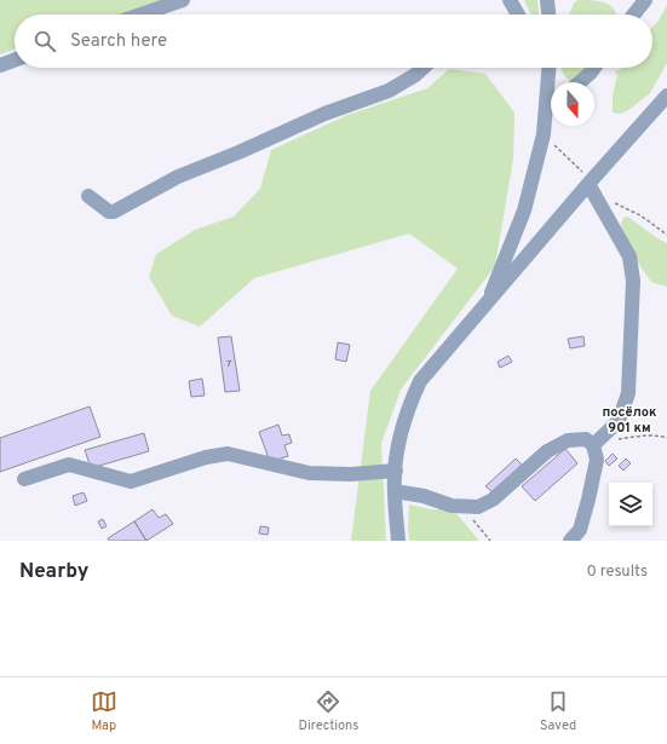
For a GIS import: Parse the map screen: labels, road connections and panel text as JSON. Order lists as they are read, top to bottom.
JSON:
{
  "districts": ["посёлок 901 км"],
  "house_numbers": ["7"],
  "north": "bottom",
  "page": {
    "search": "Search here",
    "heading": ["Nearby", "0 results"],
    "nav": ["Map", "Directions", "Saved"]
  }
}
